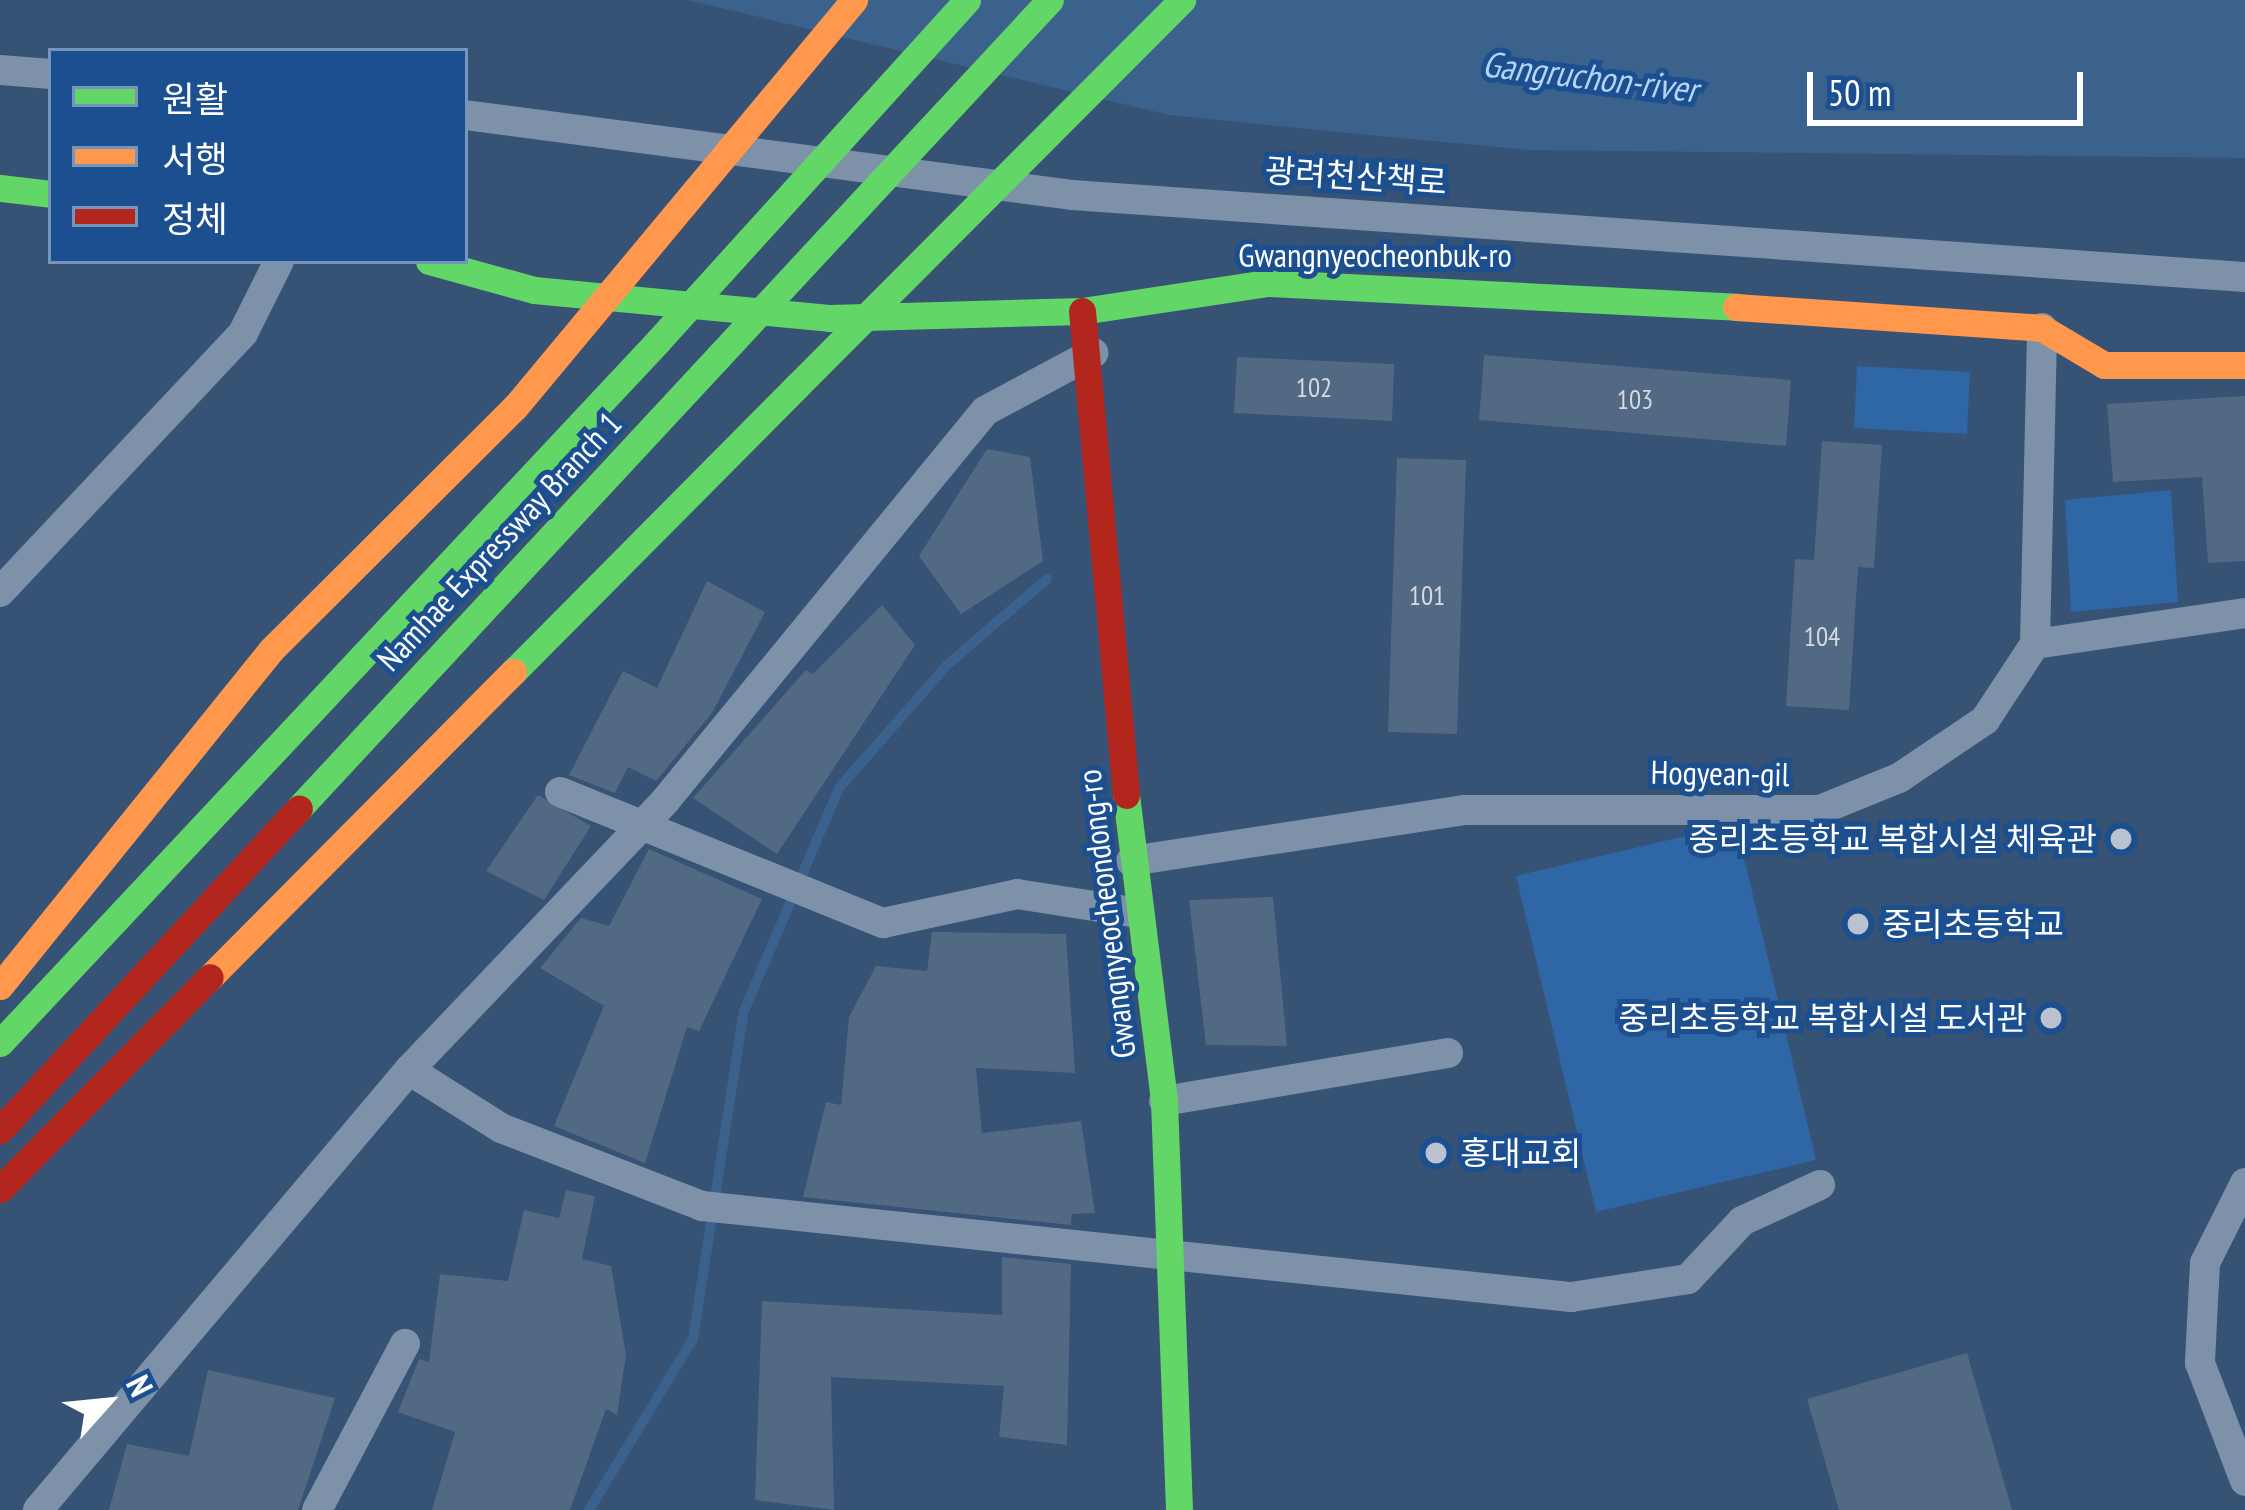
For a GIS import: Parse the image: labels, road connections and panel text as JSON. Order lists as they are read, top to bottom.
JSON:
{
  "streets": {
    "main road": ["Gwangnyeocheonbuk-ro", "Namhae Expressway Branch 1", "Gwangnyeocheondong-ro"],
    "street": ["광려천산책로", "Hogyean-gil"]
  },
  "crossings": [
    ["Gwangnyeocheonbuk-ro", "Gwangnyeocheondong-ro"],
    ["Hogyean-gil", "Gwangnyeocheondong-ro"]
  ],
  "water": ["Gangruchon-river"],
  "places": [
    "중리초등학교 복합시설 체육관",
    "중리초등학교",
    "중리초등학교 복합시설 도서관",
    "홍대교회"
  ],
  "house_numbers": [
    "102",
    "103",
    "101",
    "104"
  ],
  "legend": ["원활", "서행", "정체"],
  "scale_bar": "50 m",
  "north": "top right"
}
